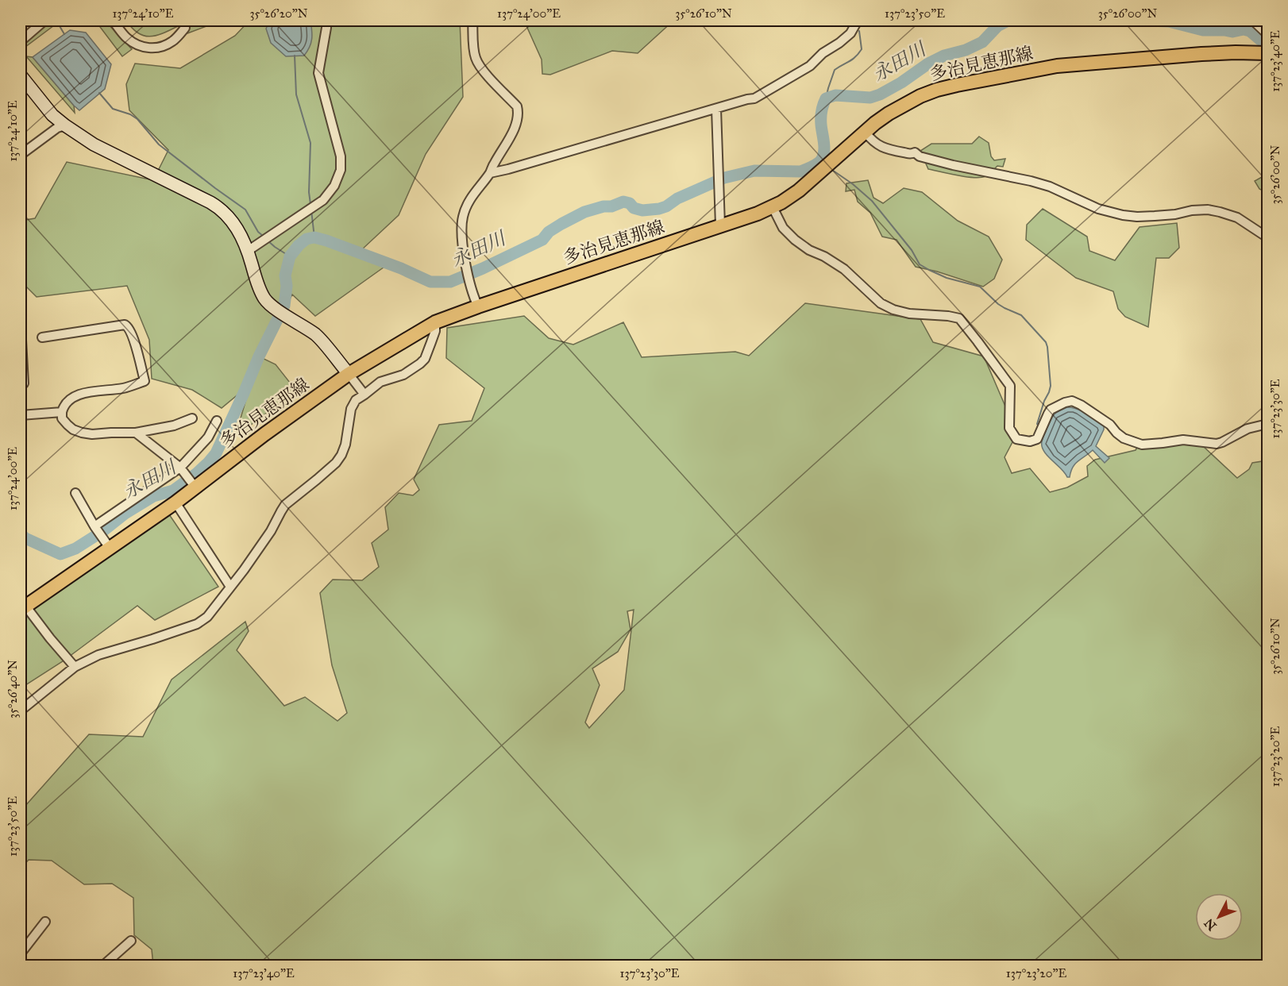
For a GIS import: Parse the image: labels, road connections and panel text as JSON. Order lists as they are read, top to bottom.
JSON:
{
  "streets": {
    "main road": ["多治見恵那線"]
  },
  "water": ["永田川"],
  "north": "bottom left",
  "coordinates": [
    "137°24'10\"E",
    "35°26'20\"N",
    "137°24'00\"E",
    "35°26'10\"N",
    "137°23'50\"E",
    "35°26'00\"N",
    "137°23'40\"E",
    "137°23'30\"E",
    "35°26'40\"N",
    "137°23'20\"E"
  ]
}
